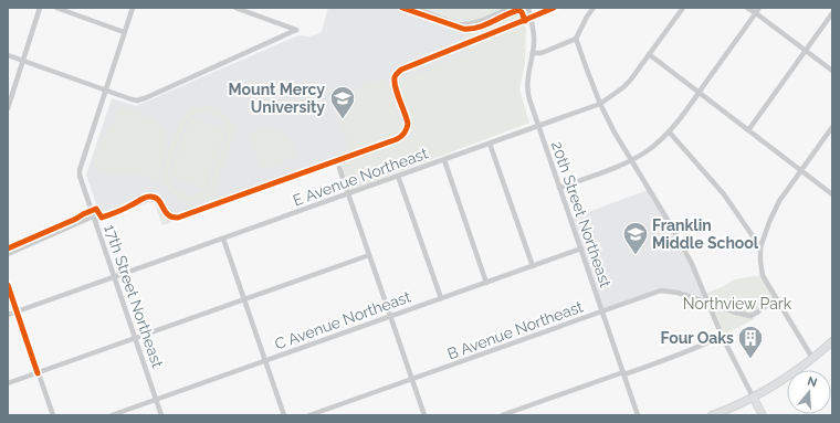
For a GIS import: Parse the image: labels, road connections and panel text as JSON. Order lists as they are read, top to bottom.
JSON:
{
  "streets": {
    "street": [
      "E Avenue Northeast",
      "20th Street Northeast",
      "17th Street Northeast",
      "C Avenue Northeast",
      "B Avenue Northeast"
    ]
  },
  "crossings": [
    ["E Avenue Northeast", "20th Street Northeast"],
    ["E Avenue Northeast", "17th Street Northeast"],
    ["20th Street Northeast", "C Avenue Northeast"],
    ["20th Street Northeast", "B Avenue Northeast"],
    ["17th Street Northeast", "C Avenue Northeast"]
  ],
  "parks": ["Northview Park"],
  "places": {
    "school or university": ["Mount Mercy University", "Franklin Middle School"],
    "building": ["Four Oaks"]
  },
  "north": "top"
}
